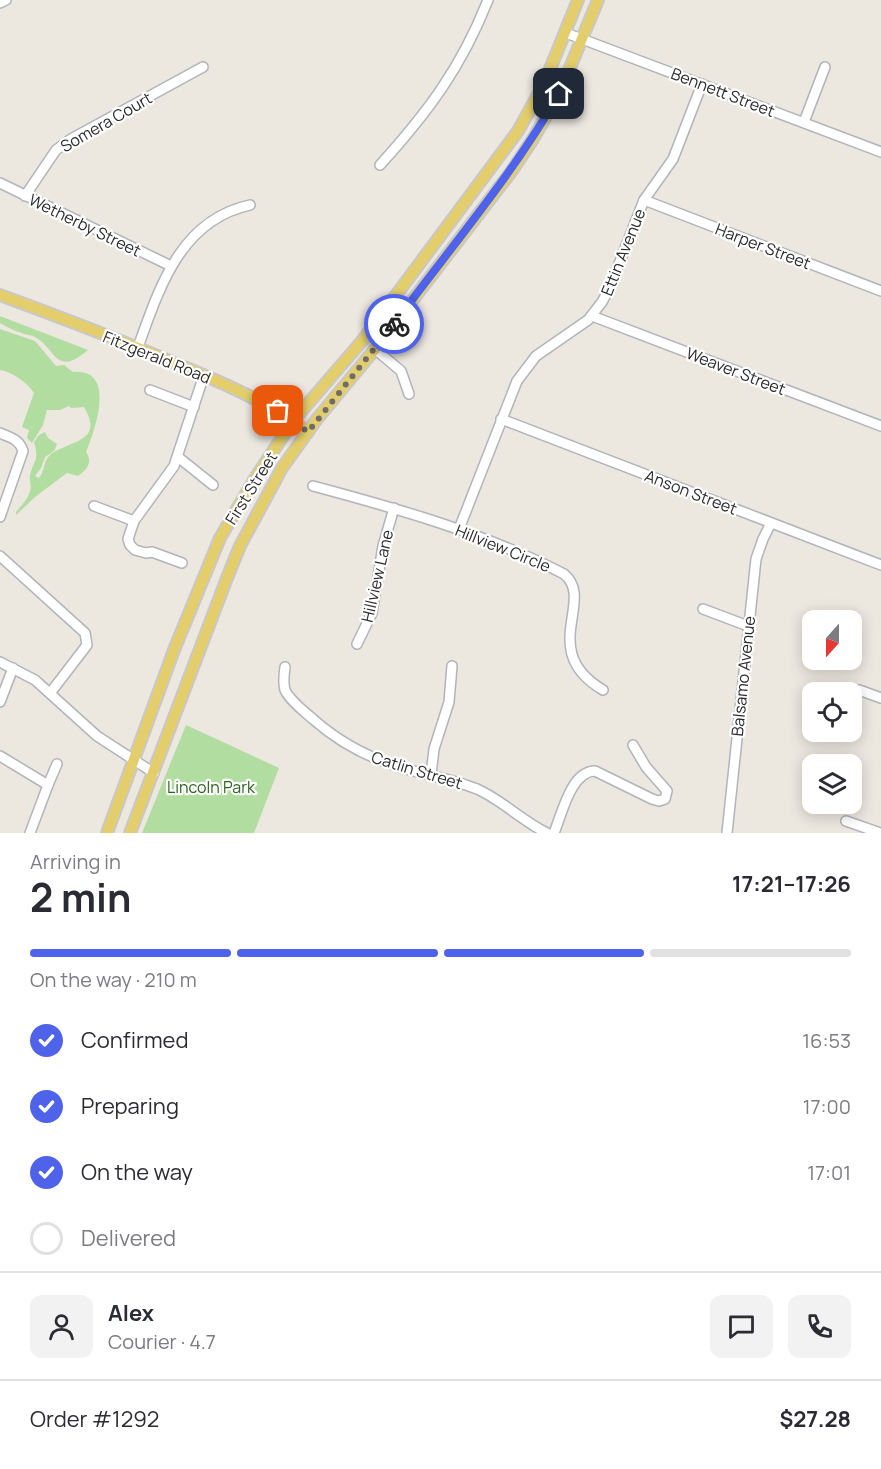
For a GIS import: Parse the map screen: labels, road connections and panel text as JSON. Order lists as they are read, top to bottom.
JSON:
{
  "streets": {
    "main road": ["Fitzgerald Road", "First Street"],
    "street": [
      "Bennett Street",
      "Somera Court",
      "Wetherby Street",
      "Harper Street",
      "Ettin Avenue",
      "Weaver Street",
      "Anson Street",
      "Hillview Circle",
      "Hillview Lane",
      "Balsamo Avenue",
      "Catlin Street"
    ]
  },
  "crossings": [
    ["Bennett Street", "Ettin Avenue"],
    ["Bennett Street", "First Street"],
    ["Somera Court", "Wetherby Street"],
    ["Harper Street", "Ettin Avenue"],
    ["Ettin Avenue", "Weaver Street"],
    ["Ettin Avenue", "Anson Street"],
    ["Ettin Avenue", "Hillview Circle"],
    ["Fitzgerald Road", "First Street"],
    ["Anson Street", "Balsamo Avenue"],
    ["Hillview Circle", "Hillview Lane"]
  ],
  "parks": ["Lincoln Park"],
  "north": "bottom",
  "page": {
    "heading": ["2 min", "Arriving in", "17:21–17:26"],
    "panel": [
      "Alex",
      "Courier · 4.7",
      "Order #1292",
      "$27.28"
    ],
    "bar": "On the way · 210 m",
    "list": [
      ["Confirmed", "16:53"],
      ["Preparing", "17:00"],
      ["On the way", "17:01"],
      "Delivered"
    ]
  }
}
